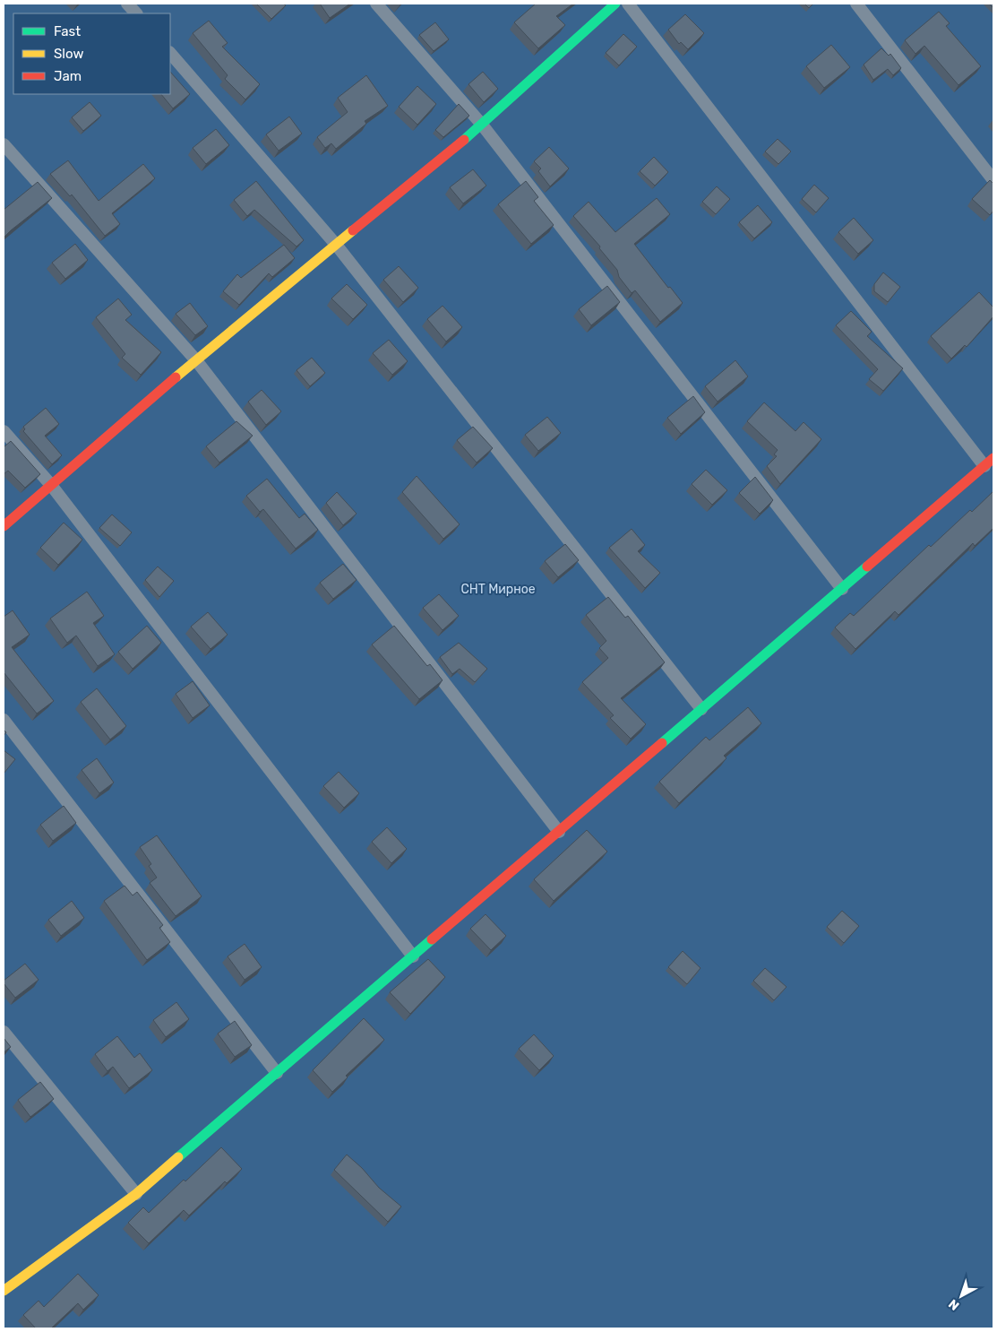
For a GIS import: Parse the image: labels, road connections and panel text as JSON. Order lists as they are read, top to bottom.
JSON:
{
  "parks": ["СНТ Мирное"],
  "legend": ["Fast", "Slow", "Jam"],
  "north": "bottom left"
}
